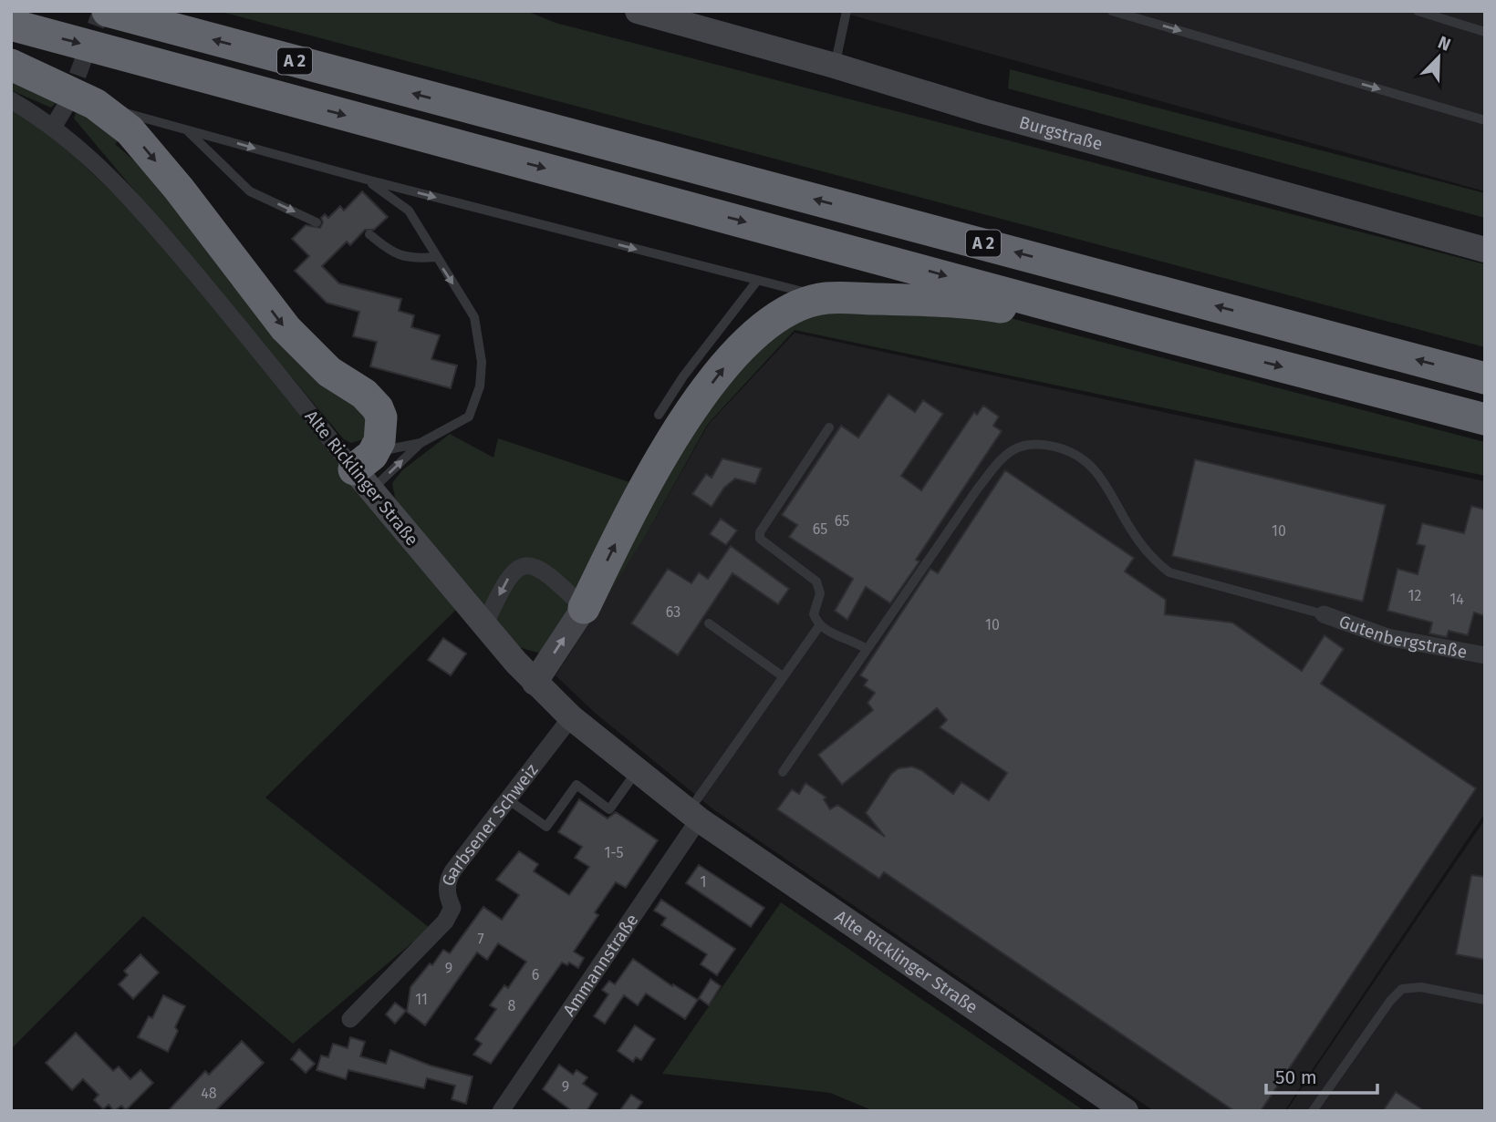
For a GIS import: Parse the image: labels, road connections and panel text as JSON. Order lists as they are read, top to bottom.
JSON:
{
  "streets": {
    "highway": ["A 2"],
    "street": [
      "Burgstraße",
      "Alte Ricklinger Straße",
      "Gutenbergstraße",
      "Garbsener Schweiz",
      "Ammannstraße"
    ]
  },
  "crossings": [
    ["Alte Ricklinger Straße", "Garbsener Schweiz"],
    ["Alte Ricklinger Straße", "Ammannstraße"]
  ],
  "house_numbers": [
    "65",
    "65",
    "10",
    "12",
    "14",
    "63",
    "10",
    "1-5",
    "1",
    "7",
    "9",
    "6",
    "11",
    "8",
    "9",
    "48"
  ],
  "scale_bar": "50 m",
  "north": "top right"
}
